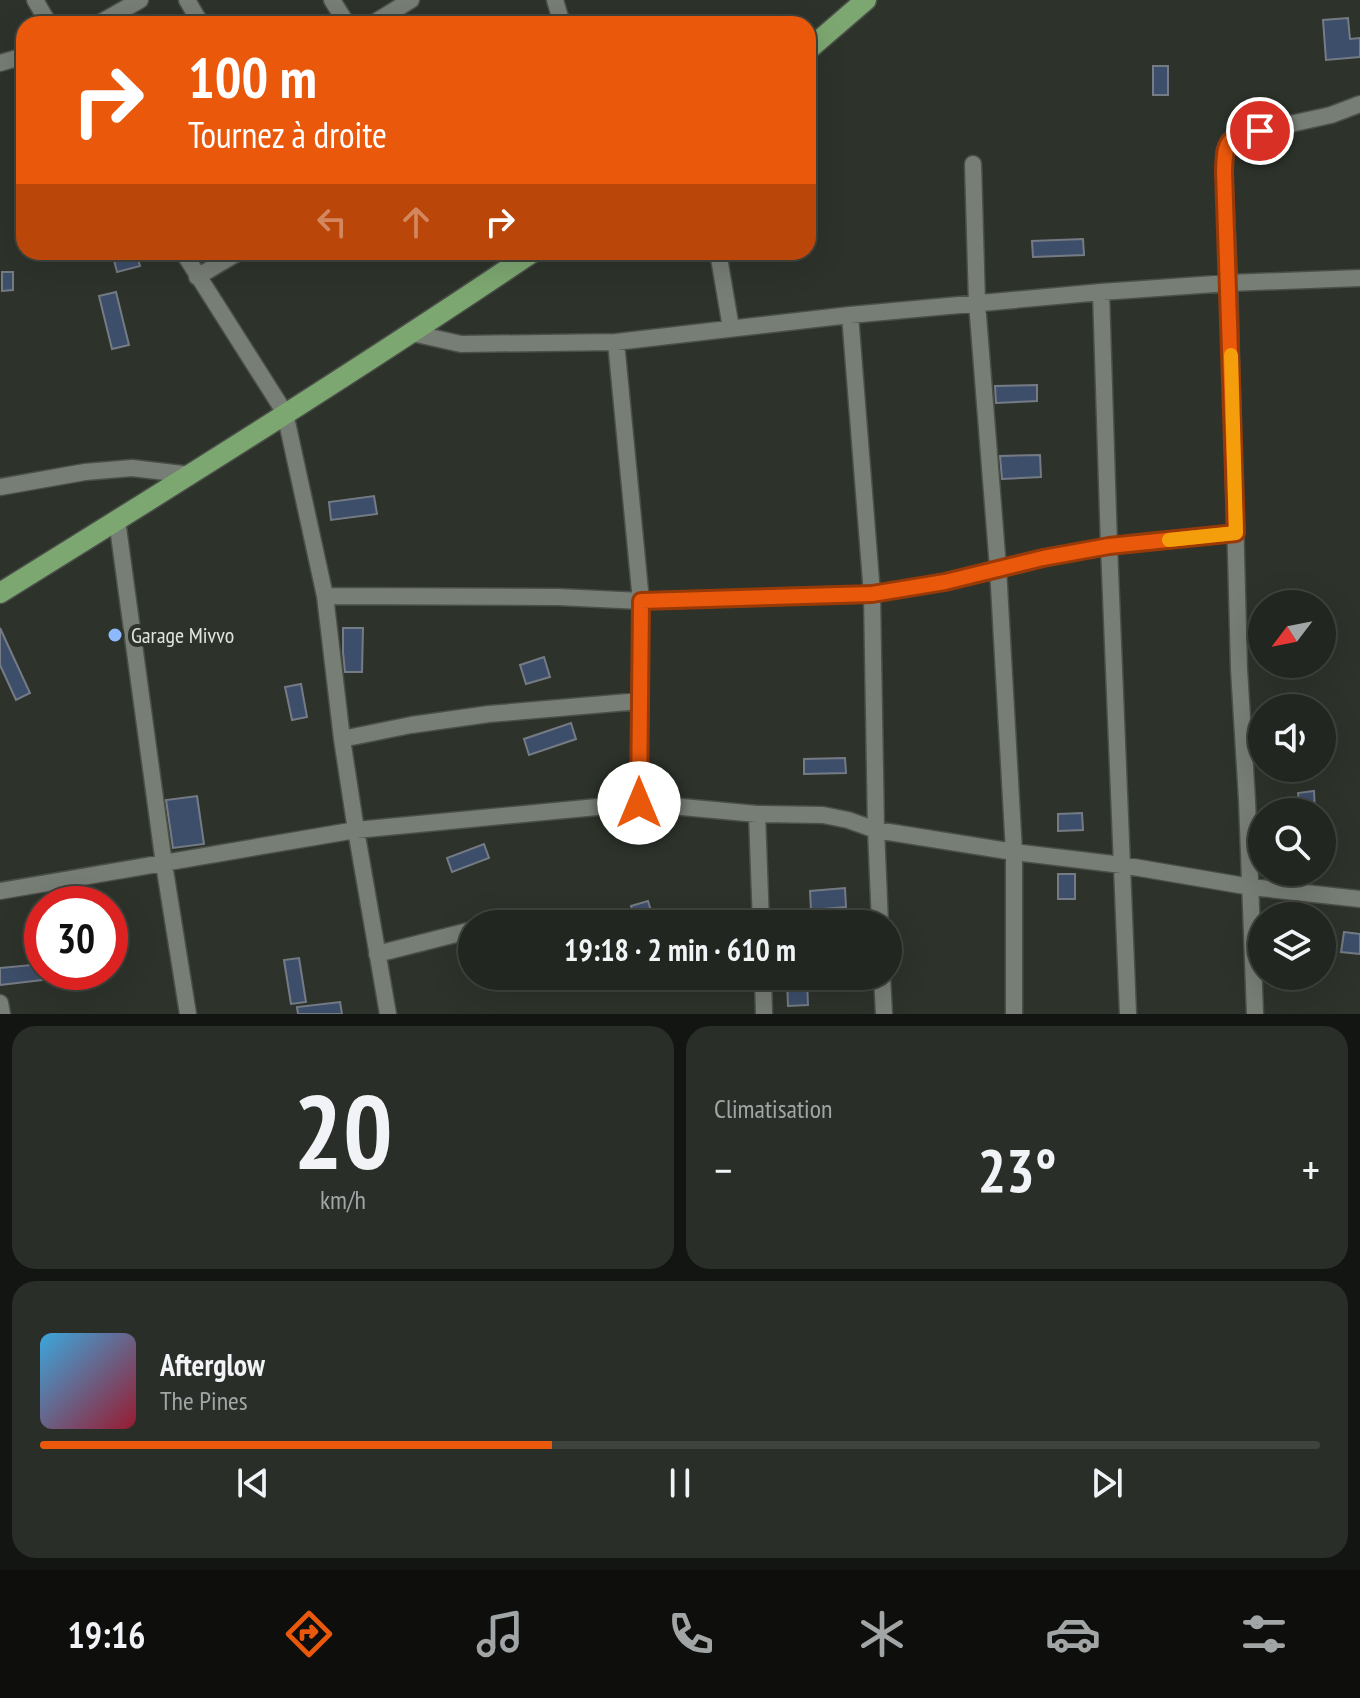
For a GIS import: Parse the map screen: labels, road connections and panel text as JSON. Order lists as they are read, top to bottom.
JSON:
{
  "places": ["Garage Mivvo"],
  "north": "bottom left",
  "page": {
    "turn": ["100 m", "Tournez à droite"],
    "limit": "30",
    "trip": "19:18 · 2 min · 610 m",
    "tile": [
      ["20", "km/h"],
      "Climatisation"
    ],
    "heat": ["−", "23°", "+"],
    "song": ["Afterglow", "The Pines"],
    "tabs": "19:16"
  }
}
